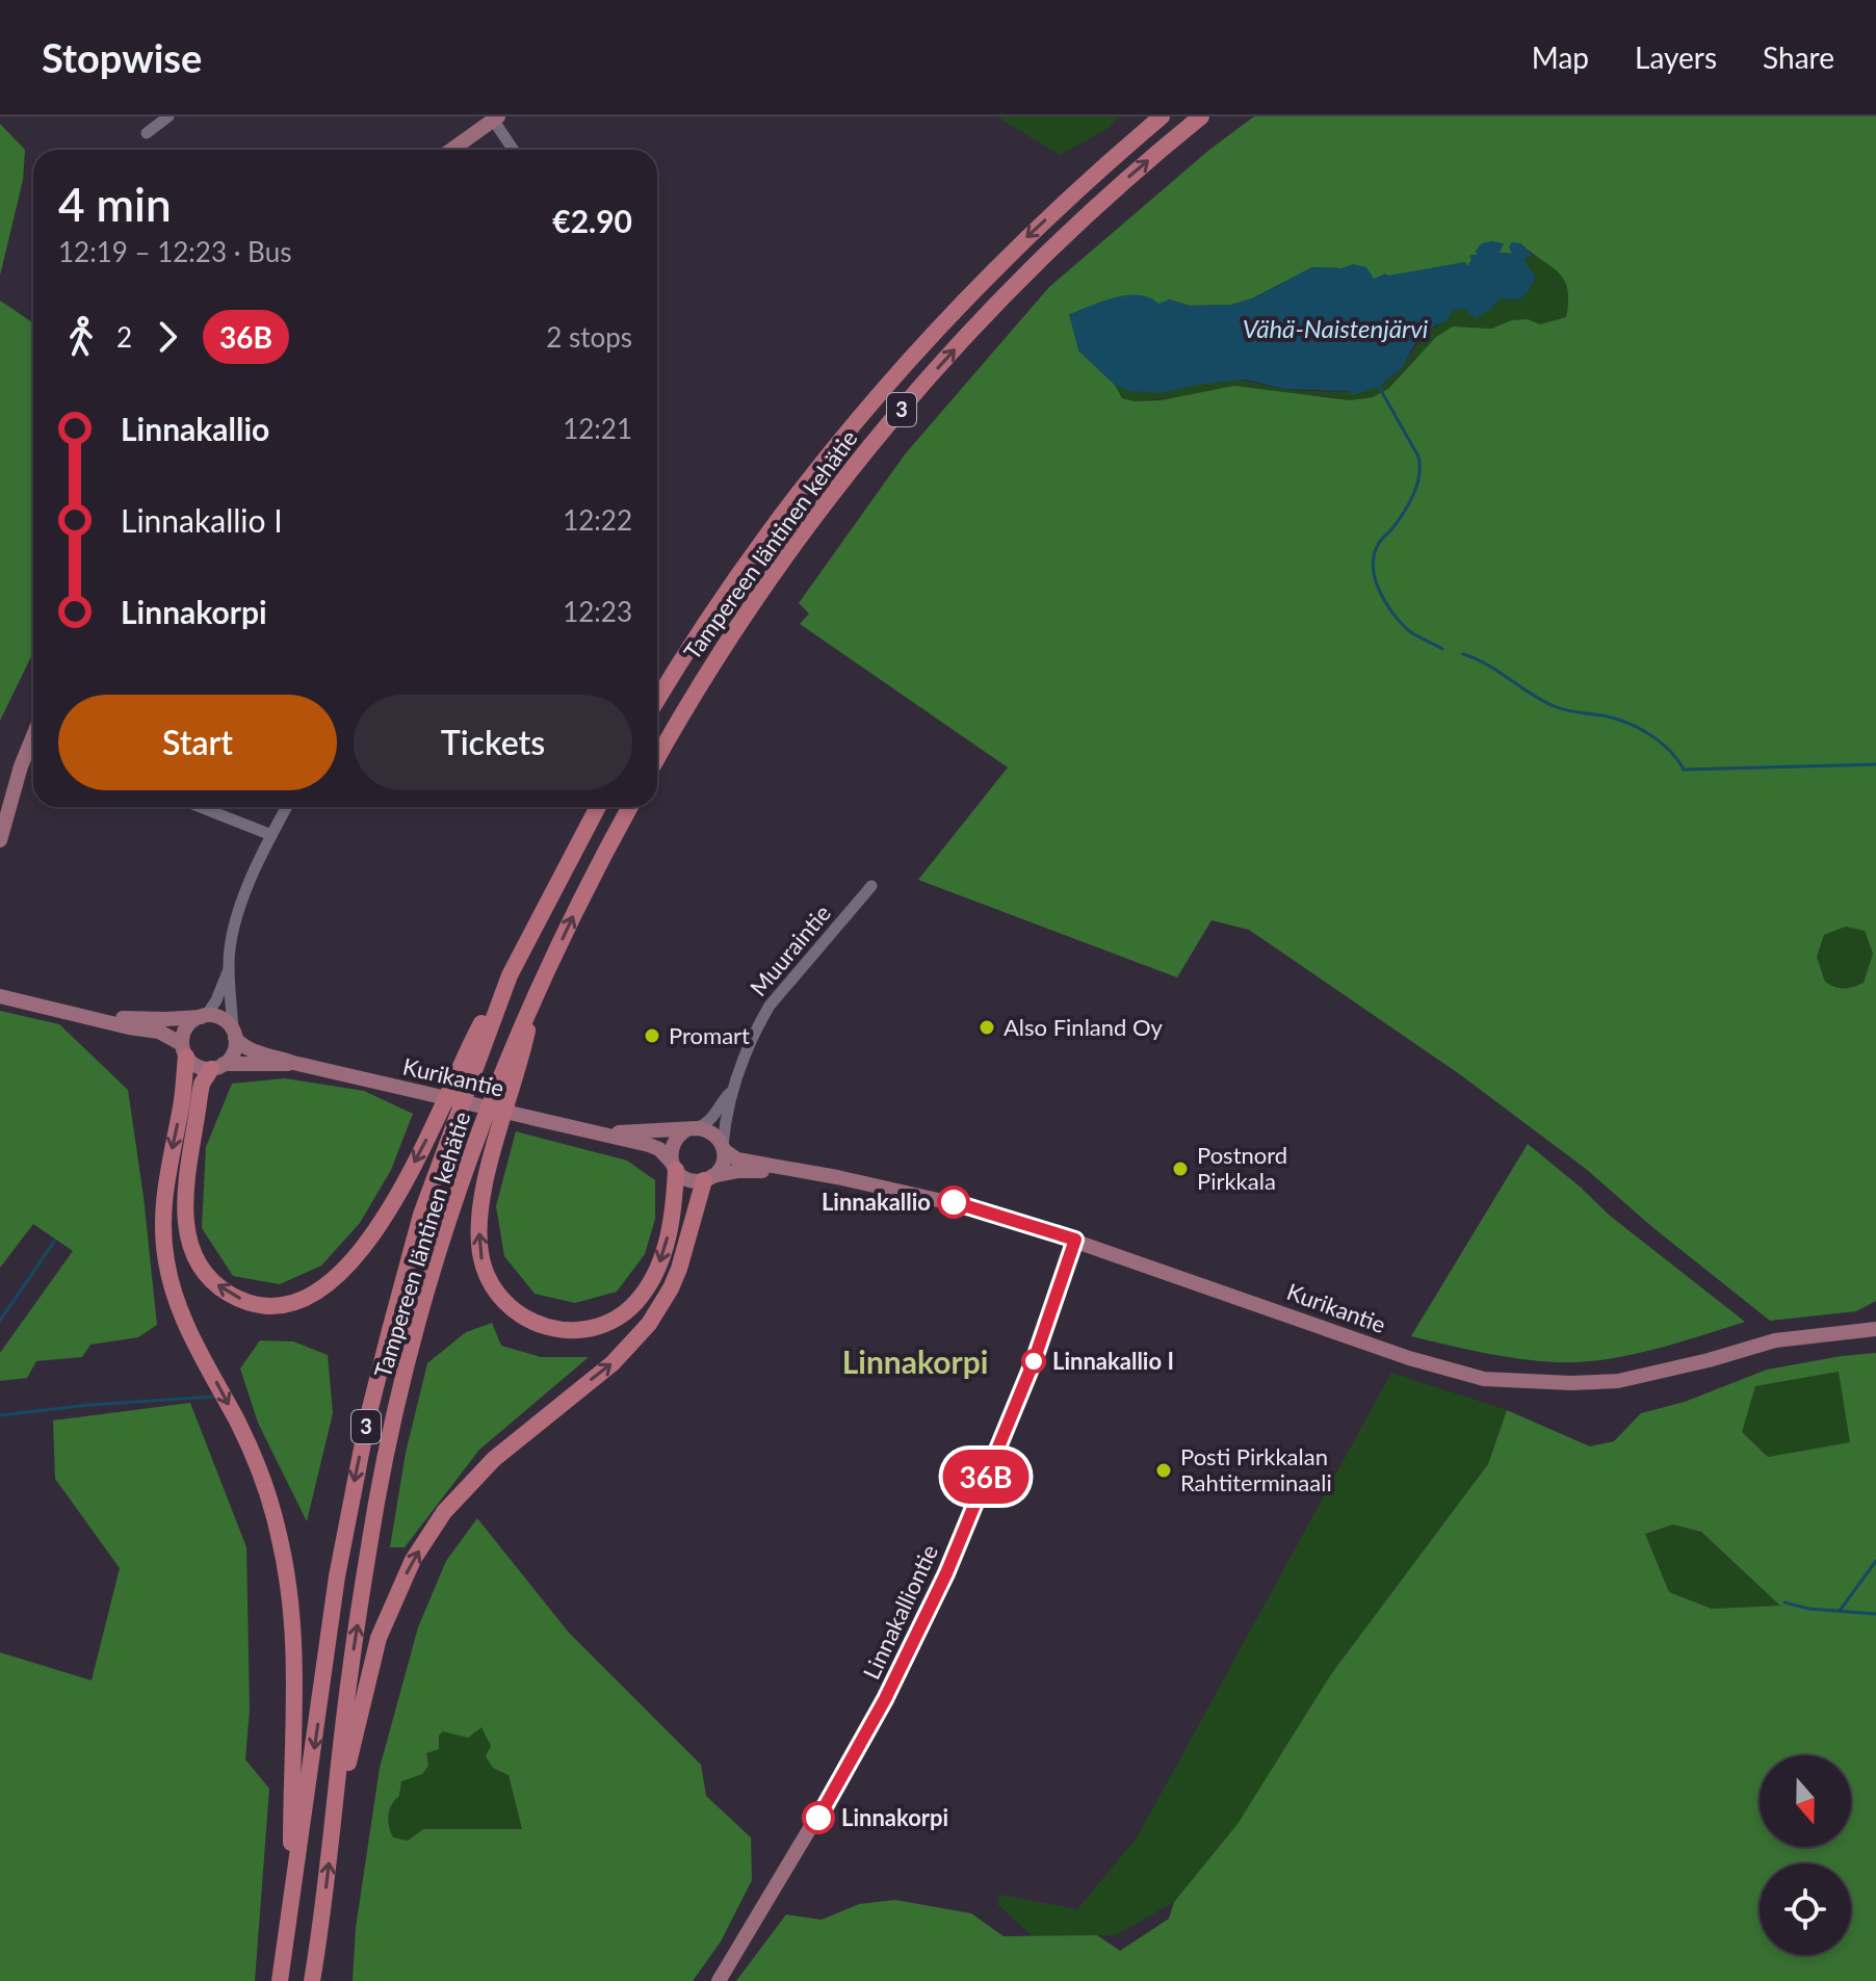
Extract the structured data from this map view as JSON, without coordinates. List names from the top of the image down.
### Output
{
  "streets": {
    "highway": ["3", "Tampereen läntinen kehätie"],
    "main road": ["Kurikantie", "Linnakalliontie"],
    "street": ["Muuraintie"]
  },
  "crossings": [
    ["Muuraintie", "Kurikantie"],
    ["Kurikantie", "Linnakalliontie"]
  ],
  "districts": ["Linnakorpi"],
  "water": ["Vähä-Naistenjärvi"],
  "places": [
    "Also Finland Oy",
    "Promart",
    "Postnord Pirkkala",
    "Linnakallio",
    "Linnakallio I",
    "Posti Pirkkalan Rahtiterminaali",
    "Linnakorpi"
  ],
  "lines": ["bus line 36B"],
  "north": "bottom",
  "page": {
    "header": "Stopwise",
    "nav": ["Map", "Layers", "Share"],
    "on_map": "36B",
    "heading": ["4 min", "12:19 – 12:23 · Bus", "€2.90"],
    "legs": ["2", "36B", "2 stops"],
    "list": [
      {
        "name": "Linnakallio",
        "value": "12:21"
      },
      {
        "name": "Linnakallio I",
        "value": "12:22"
      },
      {
        "name": "Linnakorpi",
        "value": "12:23"
      }
    ],
    "buttons": ["Start", "Tickets"]
  }
}
